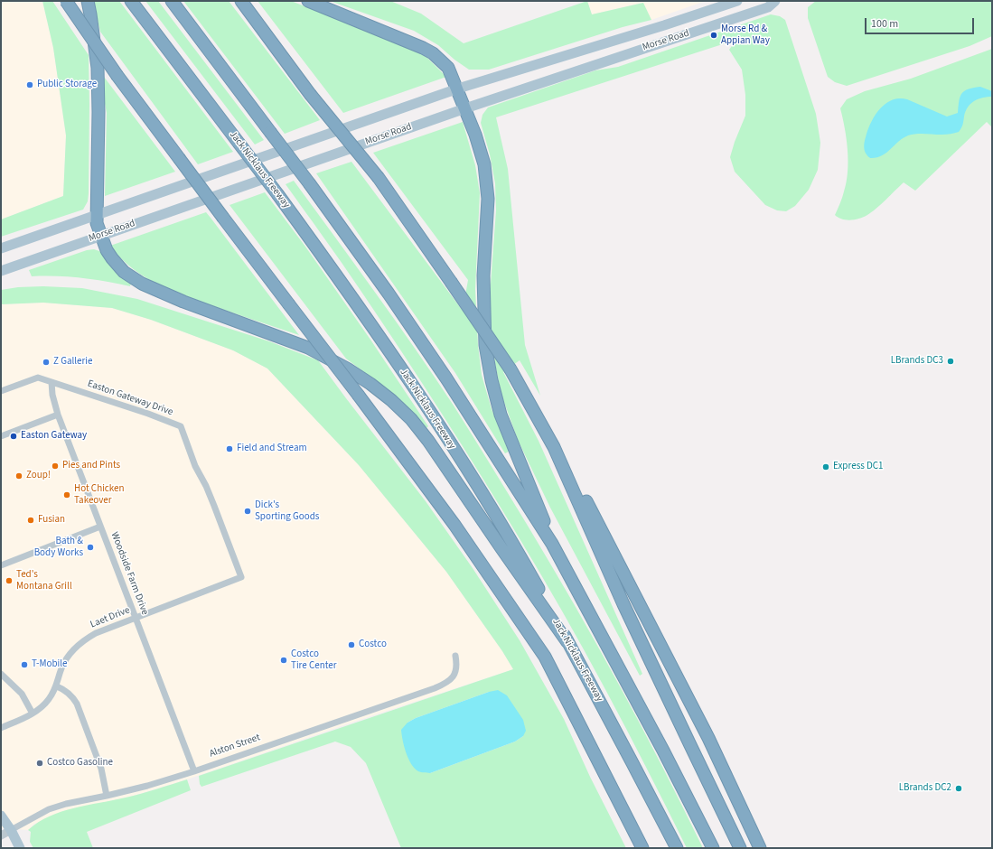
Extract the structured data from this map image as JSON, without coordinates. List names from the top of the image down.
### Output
{
  "streets": {
    "highway": ["Jack Nicklaus Freeway"],
    "main road": ["Morse Road"],
    "street": [
      "Easton Gateway Drive",
      "Woodside Farm Drive",
      "Laet Drive",
      "Alston Street"
    ]
  },
  "crossings": [
    ["Easton Gateway Drive", "Woodside Farm Drive"],
    ["Easton Gateway Drive", "Laet Drive"],
    ["Woodside Farm Drive", "Laet Drive"],
    ["Woodside Farm Drive", "Alston Street"]
  ],
  "places": [
    "Morse Rd & Appian Way",
    "Public Storage",
    "LBrands DC3",
    "Z Gallerie",
    "Easton Gateway",
    "Field and Stream",
    "Pies and Pints",
    "Express DC1",
    "Zoup!",
    "Hot Chicken Takeover",
    "Dick's Sporting Goods",
    "Fusian",
    "Bath & Body Works",
    "Ted's Montana Grill",
    "Costco",
    "Costco Tire Center",
    "T-Mobile",
    "Costco Gasoline",
    "LBrands DC2"
  ],
  "scale_bar": "100 m"
}
